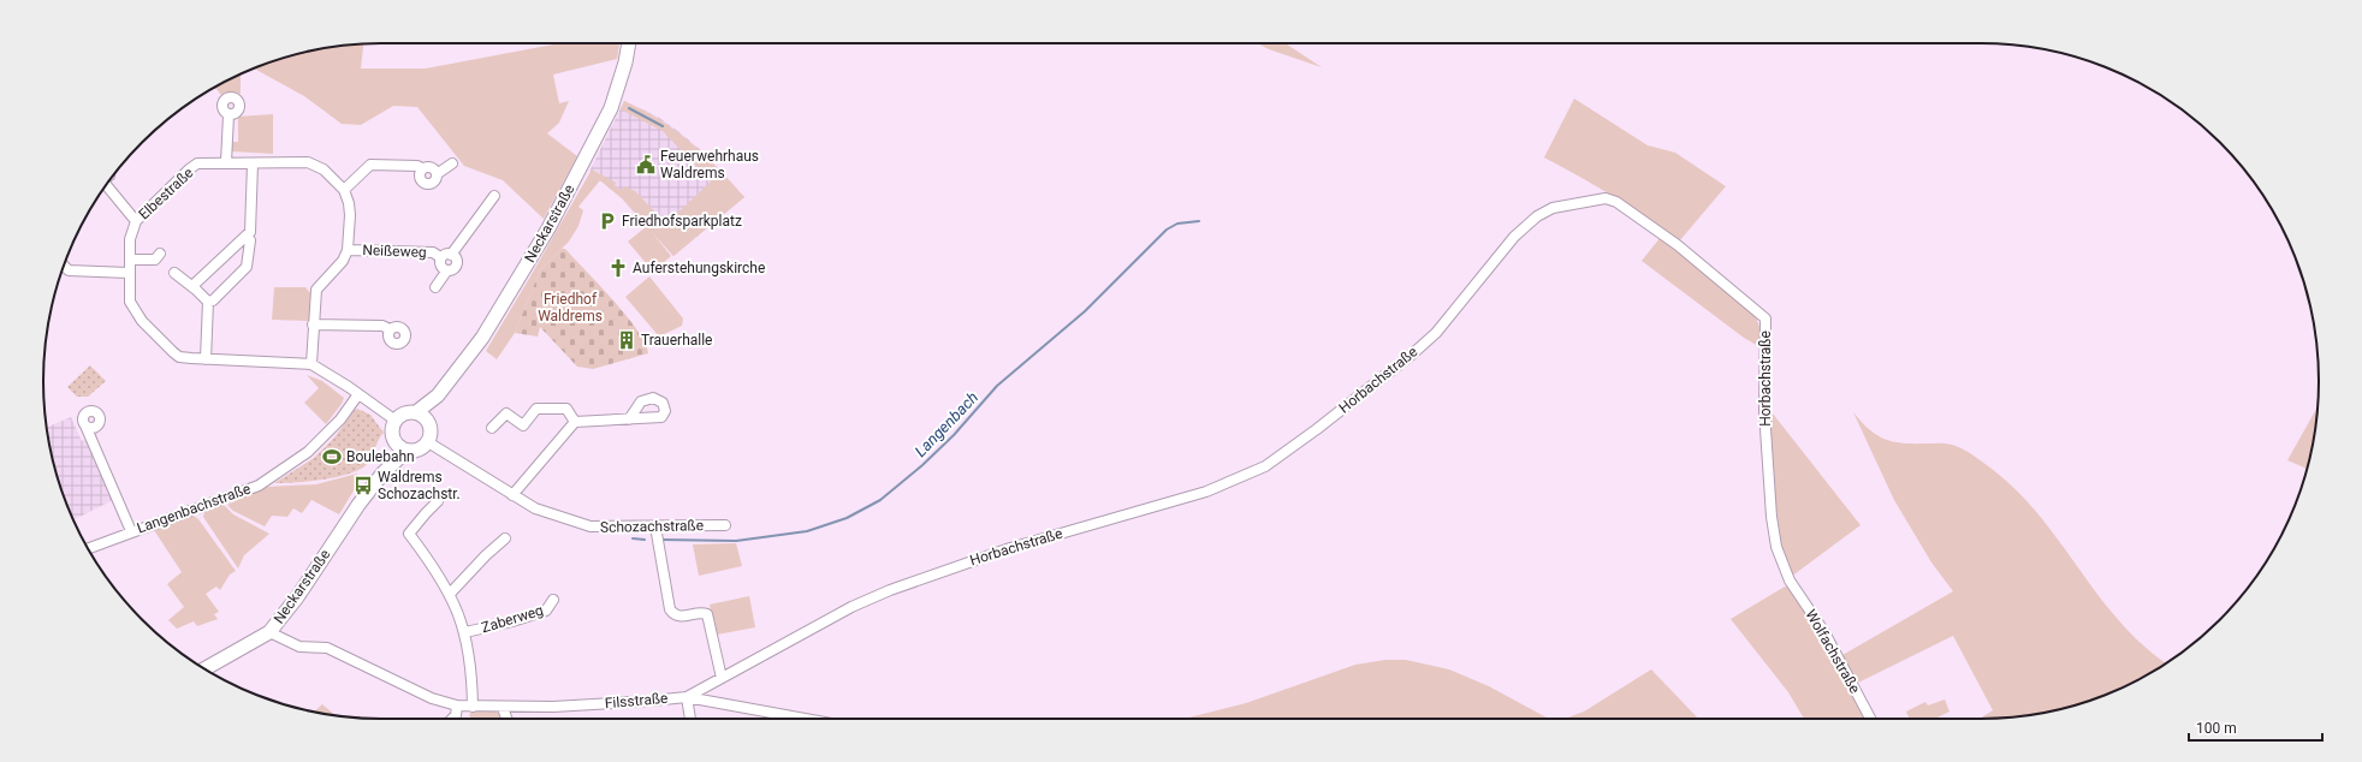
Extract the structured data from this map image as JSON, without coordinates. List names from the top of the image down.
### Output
{
  "streets": {
    "street": [
      "Elbestraße",
      "Neckarstraße",
      "Neißeweg",
      "Horbachstraße",
      "Langenbachstraße",
      "Schozachstraße",
      "Zaberweg",
      "Wolfachstraße",
      "Filsstraße"
    ]
  },
  "crossings": [
    ["Elbestraße", "Neißeweg"],
    ["Neckarstraße", "Schozachstraße"],
    ["Neckarstraße", "Filsstraße"],
    ["Horbachstraße", "Wolfachstraße"],
    ["Horbachstraße", "Filsstraße"]
  ],
  "water": ["Langenbach"],
  "parks": ["Friedhof Waldrems"],
  "places": {
    "public building": ["Feuerwehrhaus Waldrems"],
    "parking": ["Friedhofsparkplatz"],
    "church": ["Auferstehungskirche"],
    "building": ["Trauerhalle"],
    "sports": ["Boulebahn"],
    "bus stop": ["Waldrems Schozachstr."]
  },
  "scale_bar": "100 m"
}
